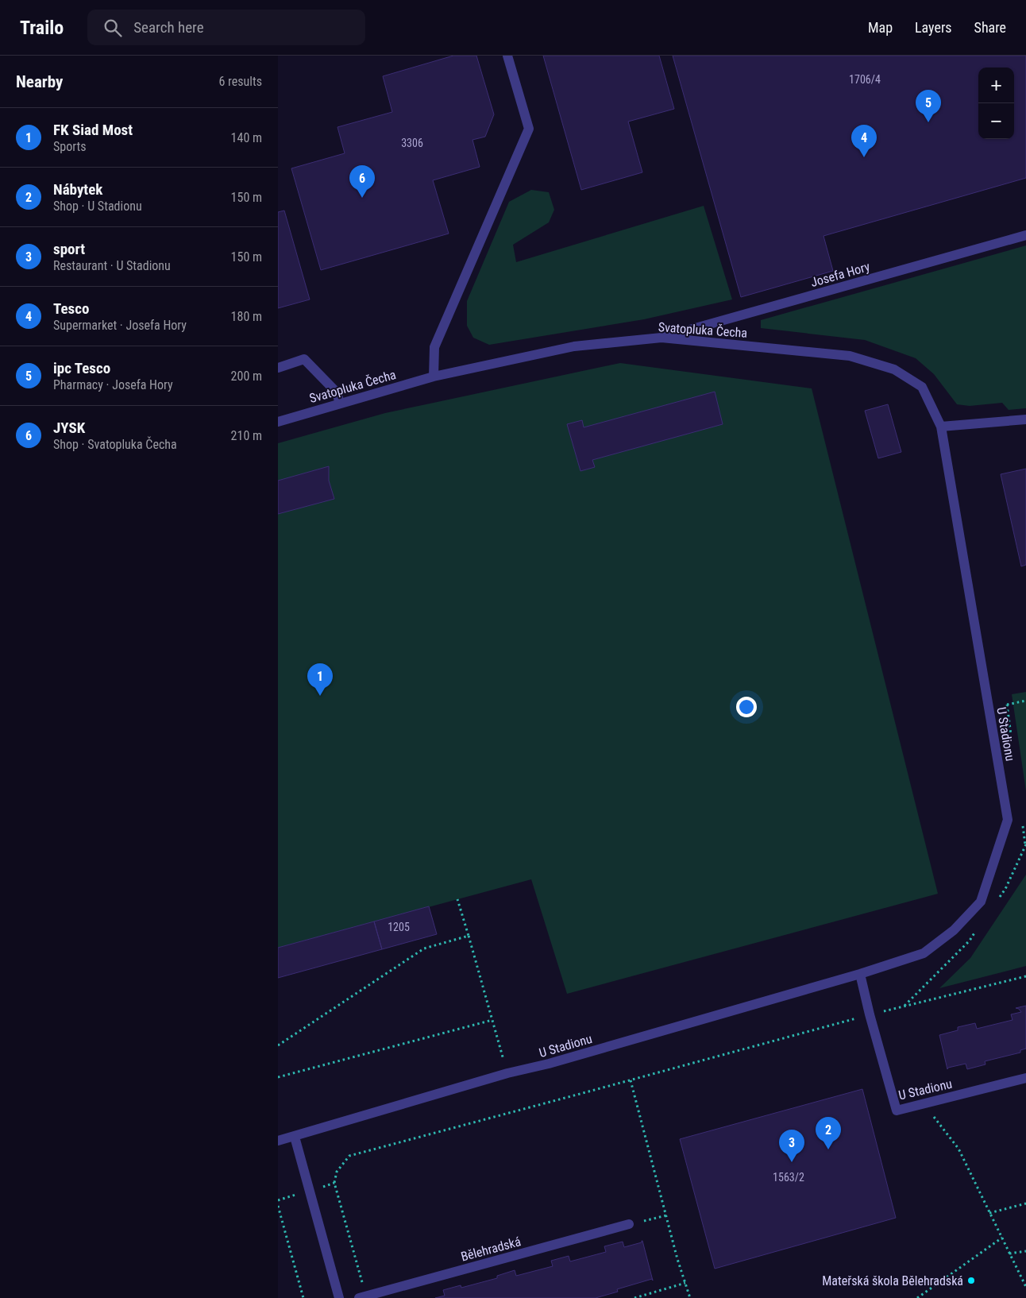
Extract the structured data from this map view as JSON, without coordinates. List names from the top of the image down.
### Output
{
  "streets": {
    "street": [
      "Josefa Hory",
      "Svatopluka Čecha",
      "U Stadionu",
      "Bělehradská"
    ]
  },
  "crossings": [
    ["Josefa Hory", "Svatopluka Čecha"],
    ["Svatopluka Čecha", "U Stadionu"]
  ],
  "places": ["Mateřská škola Bělehradská"],
  "house_numbers": [
    "1706/4",
    "3306",
    "1205",
    "1563/2"
  ],
  "page": {
    "header": "Trailo",
    "search": "Search here",
    "nav": ["Map", "Layers", "Share"],
    "heading": ["Nearby", "6 results"],
    "map_buttons": ["+", "−"],
    "pins": [
      "5",
      "4",
      "6",
      "1",
      "2",
      "3"
    ],
    "list": [
      {
        "mark": "1",
        "name": "FK Siad Most",
        "note": "Sports",
        "value": "140 m"
      },
      {
        "mark": "2",
        "name": "Nábytek",
        "note": "Shop · U Stadionu",
        "value": "150 m"
      },
      {
        "mark": "3",
        "name": "sport",
        "note": "Restaurant · U Stadionu",
        "value": "150 m"
      },
      {
        "mark": "4",
        "name": "Tesco",
        "note": "Supermarket · Josefa Hory",
        "value": "180 m"
      },
      {
        "mark": "5",
        "name": "ipc Tesco",
        "note": "Pharmacy · Josefa Hory",
        "value": "200 m"
      },
      {
        "mark": "6",
        "name": "JYSK",
        "note": "Shop · Svatopluka Čecha",
        "value": "210 m"
      }
    ]
  }
}
